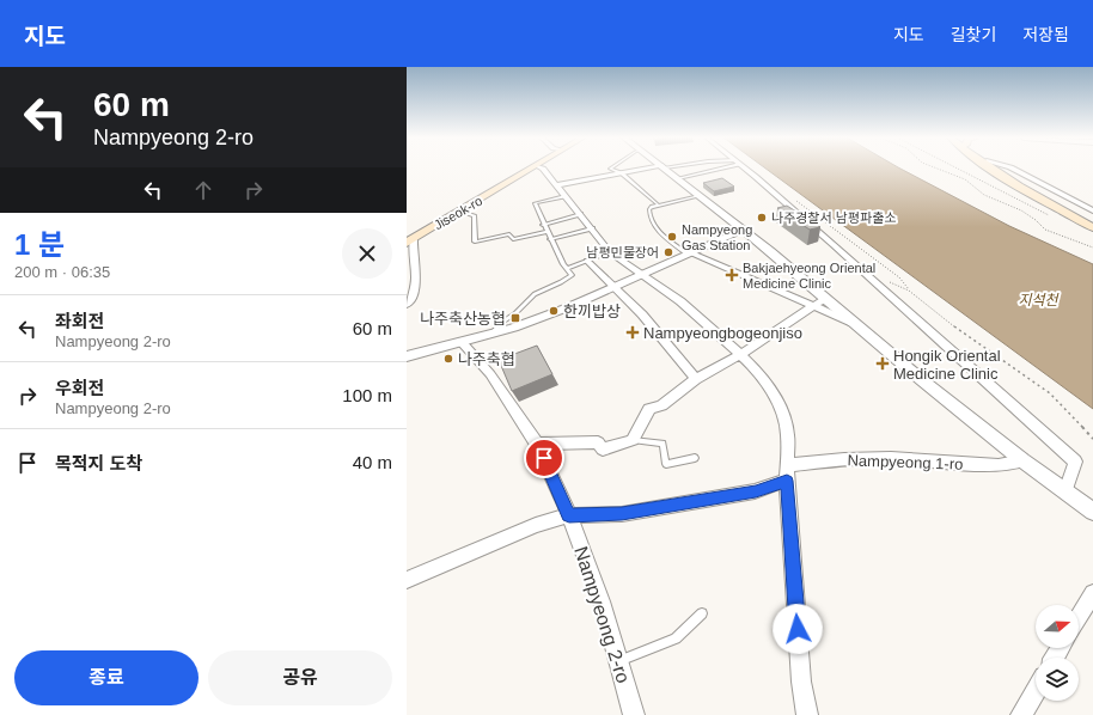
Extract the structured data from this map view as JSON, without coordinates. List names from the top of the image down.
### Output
{
  "streets": {
    "main road": ["Jiseok-ro"],
    "street": ["Nampyeong 1-ro", "Nampyeong 2-ro"]
  },
  "water": ["지석천"],
  "places": {
    "other": [
      "나주경찰서 남평파출소",
      "Nampyeong Gas Station",
      "남평민물장어",
      "한끼밥상",
      "나주축협"
    ],
    "health": ["Bakjaehyeong Oriental Medicine Clinic", "Nampyeongbogeonjiso", "Hongik Oriental Medicine Clinic"],
    "transit": ["나주축산농협"]
  },
  "north": "right",
  "page": {
    "header": "지도",
    "nav": ["지도", "길찾기", "저장됨"],
    "turn": ["60 m", "Nampyeong 2-ro"],
    "heading": ["1 분", "200 m · 06:35"],
    "list": [
      {
        "name": "좌회전",
        "note": "Nampyeong 2-ro",
        "value": "60 m"
      },
      {
        "name": "우회전",
        "note": "Nampyeong 2-ro",
        "value": "100 m"
      },
      {
        "name": "목적지 도착",
        "value": "40 m"
      }
    ],
    "buttons": ["종료", "공유"]
  }
}
